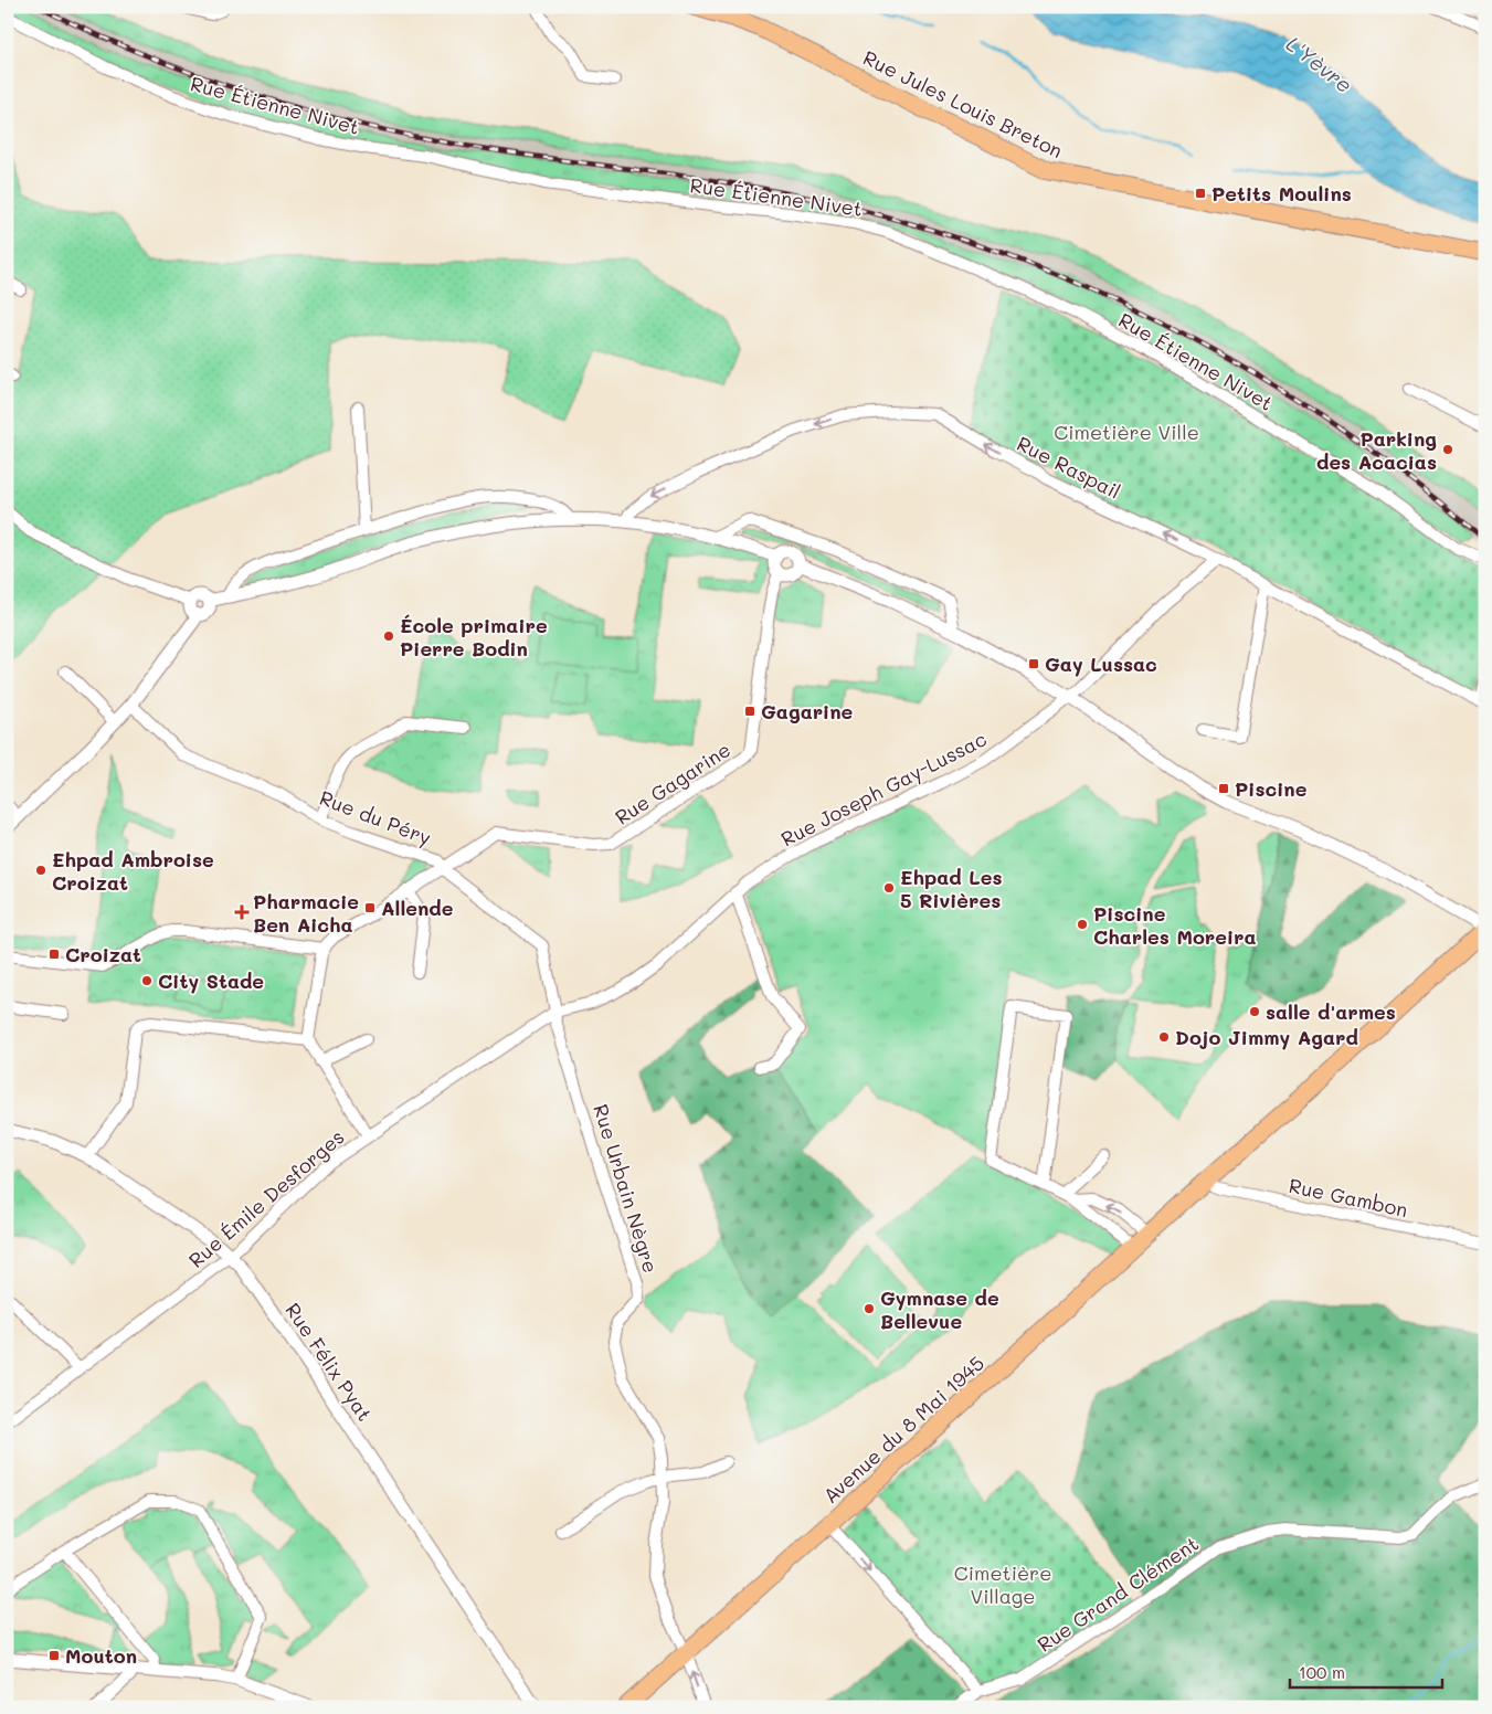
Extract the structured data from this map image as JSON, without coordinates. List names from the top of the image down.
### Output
{
  "streets": {
    "main road": ["Rue Jules Louis Breton", "Avenue du 8 Mai 1945"],
    "street": [
      "Rue Étienne Nivet",
      "Rue Raspail",
      "Rue Gagarine",
      "Rue Joseph Gay-Lussac",
      "Rue du Péry",
      "Rue Urbain Nègre",
      "Rue Gambon",
      "Rue Émile Desforges",
      "Rue Félix Pyat",
      "Rue Grand Clément"
    ]
  },
  "crossings": [
    ["Rue Raspail", "Rue Joseph Gay-Lussac"],
    ["Rue Gagarine", "Rue du Péry"],
    ["Rue Joseph Gay-Lussac", "Rue du Péry"],
    ["Rue Joseph Gay-Lussac", "Rue Urbain Nègre"],
    ["Rue Joseph Gay-Lussac", "Rue Émile Desforges"],
    ["Rue du Péry", "Rue Urbain Nègre"],
    ["Rue du Péry", "Rue Émile Desforges"],
    ["Rue Urbain Nègre", "Rue Émile Desforges"],
    ["Rue Urbain Nègre", "Avenue du 8 Mai 1945"],
    ["Rue Gambon", "Avenue du 8 Mai 1945"],
    ["Rue Émile Desforges", "Rue Félix Pyat"]
  ],
  "one_way": ["Rue Raspail"],
  "water": ["L'Yèvre"],
  "parks": ["Cimetière Ville", "Cimetière Village"],
  "places": {
    "transit": [
      "Petits Moulins",
      "Gay Lussac",
      "Gagarine",
      "Piscine",
      "Allende",
      "Croizat",
      "Mouton"
    ],
    "other": [
      "Parking des Acacias",
      "École primaire Pierre Bodin",
      "Ehpad Ambroise Croizat",
      "Ehpad Les 5 Rivières",
      "Piscine Charles Moreira",
      "City Stade",
      "salle d'armes",
      "Dojo Jimmy Agard",
      "Gymnase de Bellevue"
    ],
    "health": ["Pharmacie Ben Aicha"]
  },
  "scale_bar": "100 m"
}
